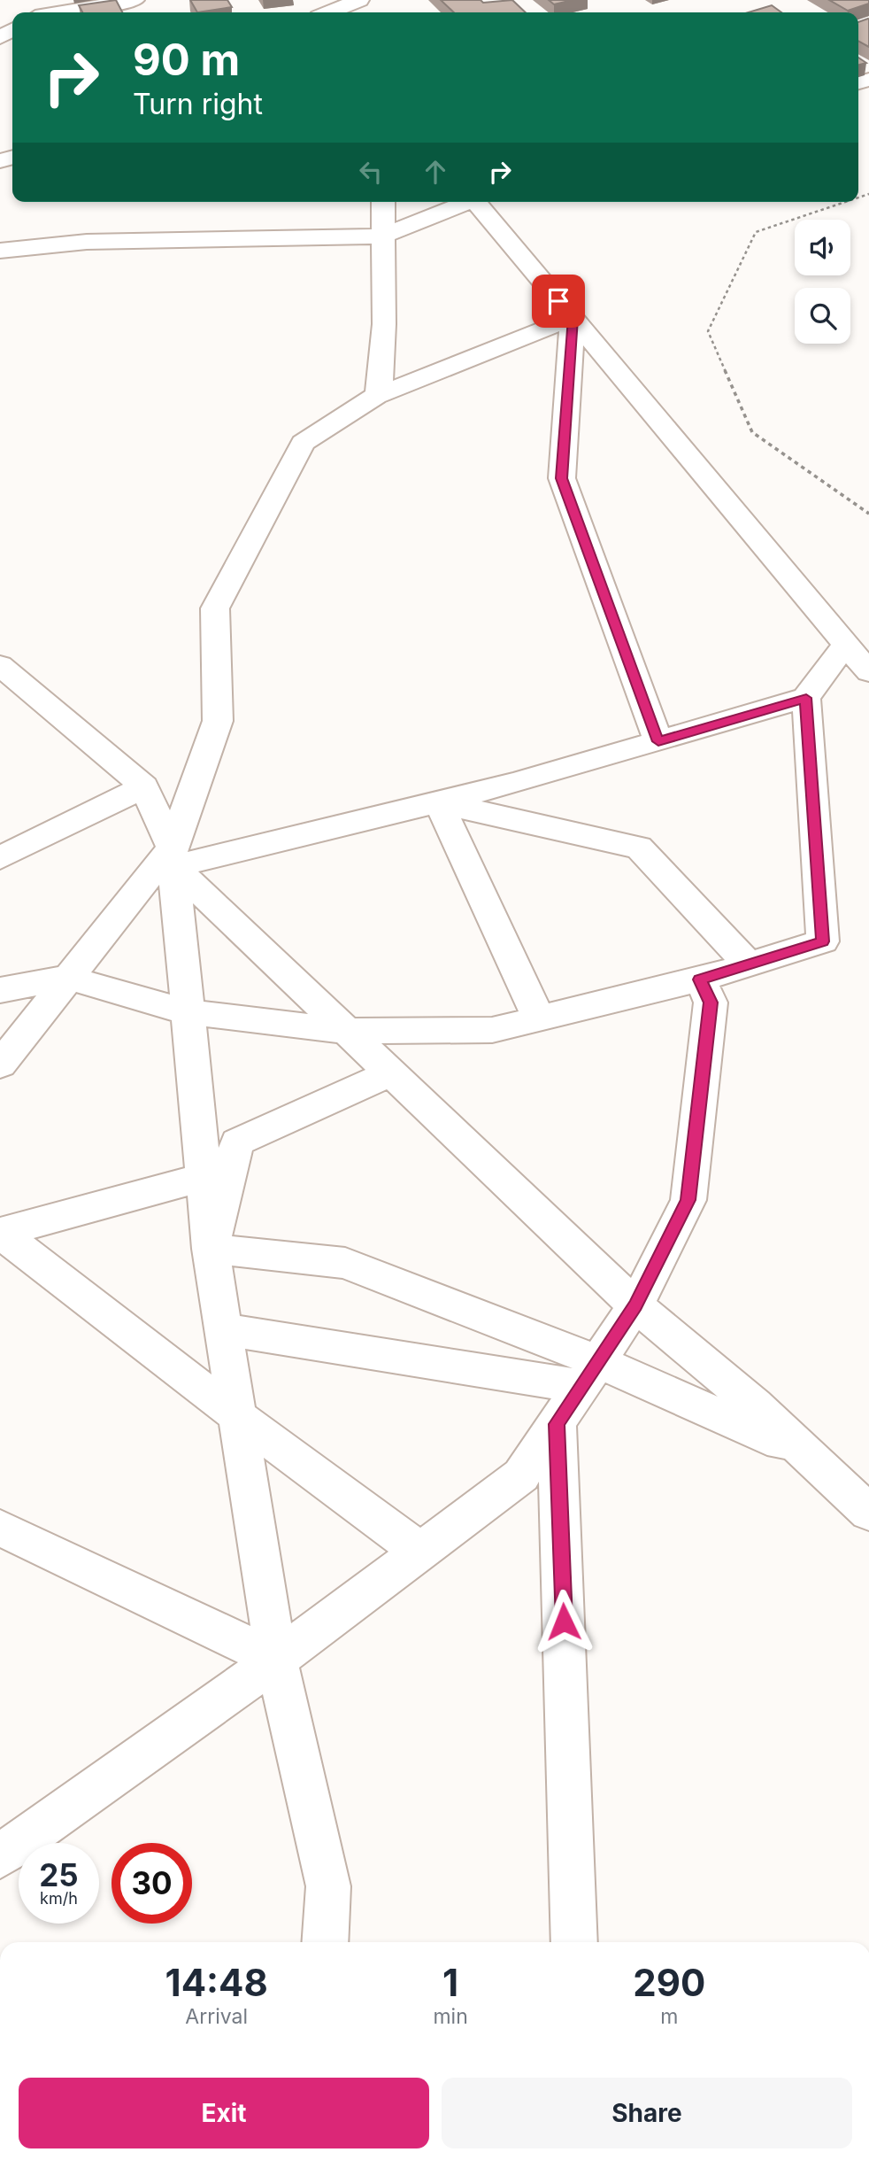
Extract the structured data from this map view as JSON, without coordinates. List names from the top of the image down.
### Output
{
  "page": {
    "turn": ["90 m", "Turn right"],
    "speed": "25 km/h",
    "limit": "30",
    "eta": [
      "14:48",
      "Arrival",
      "1",
      "min",
      "290",
      "m"
    ],
    "buttons": ["Exit", "Share"]
  }
}
